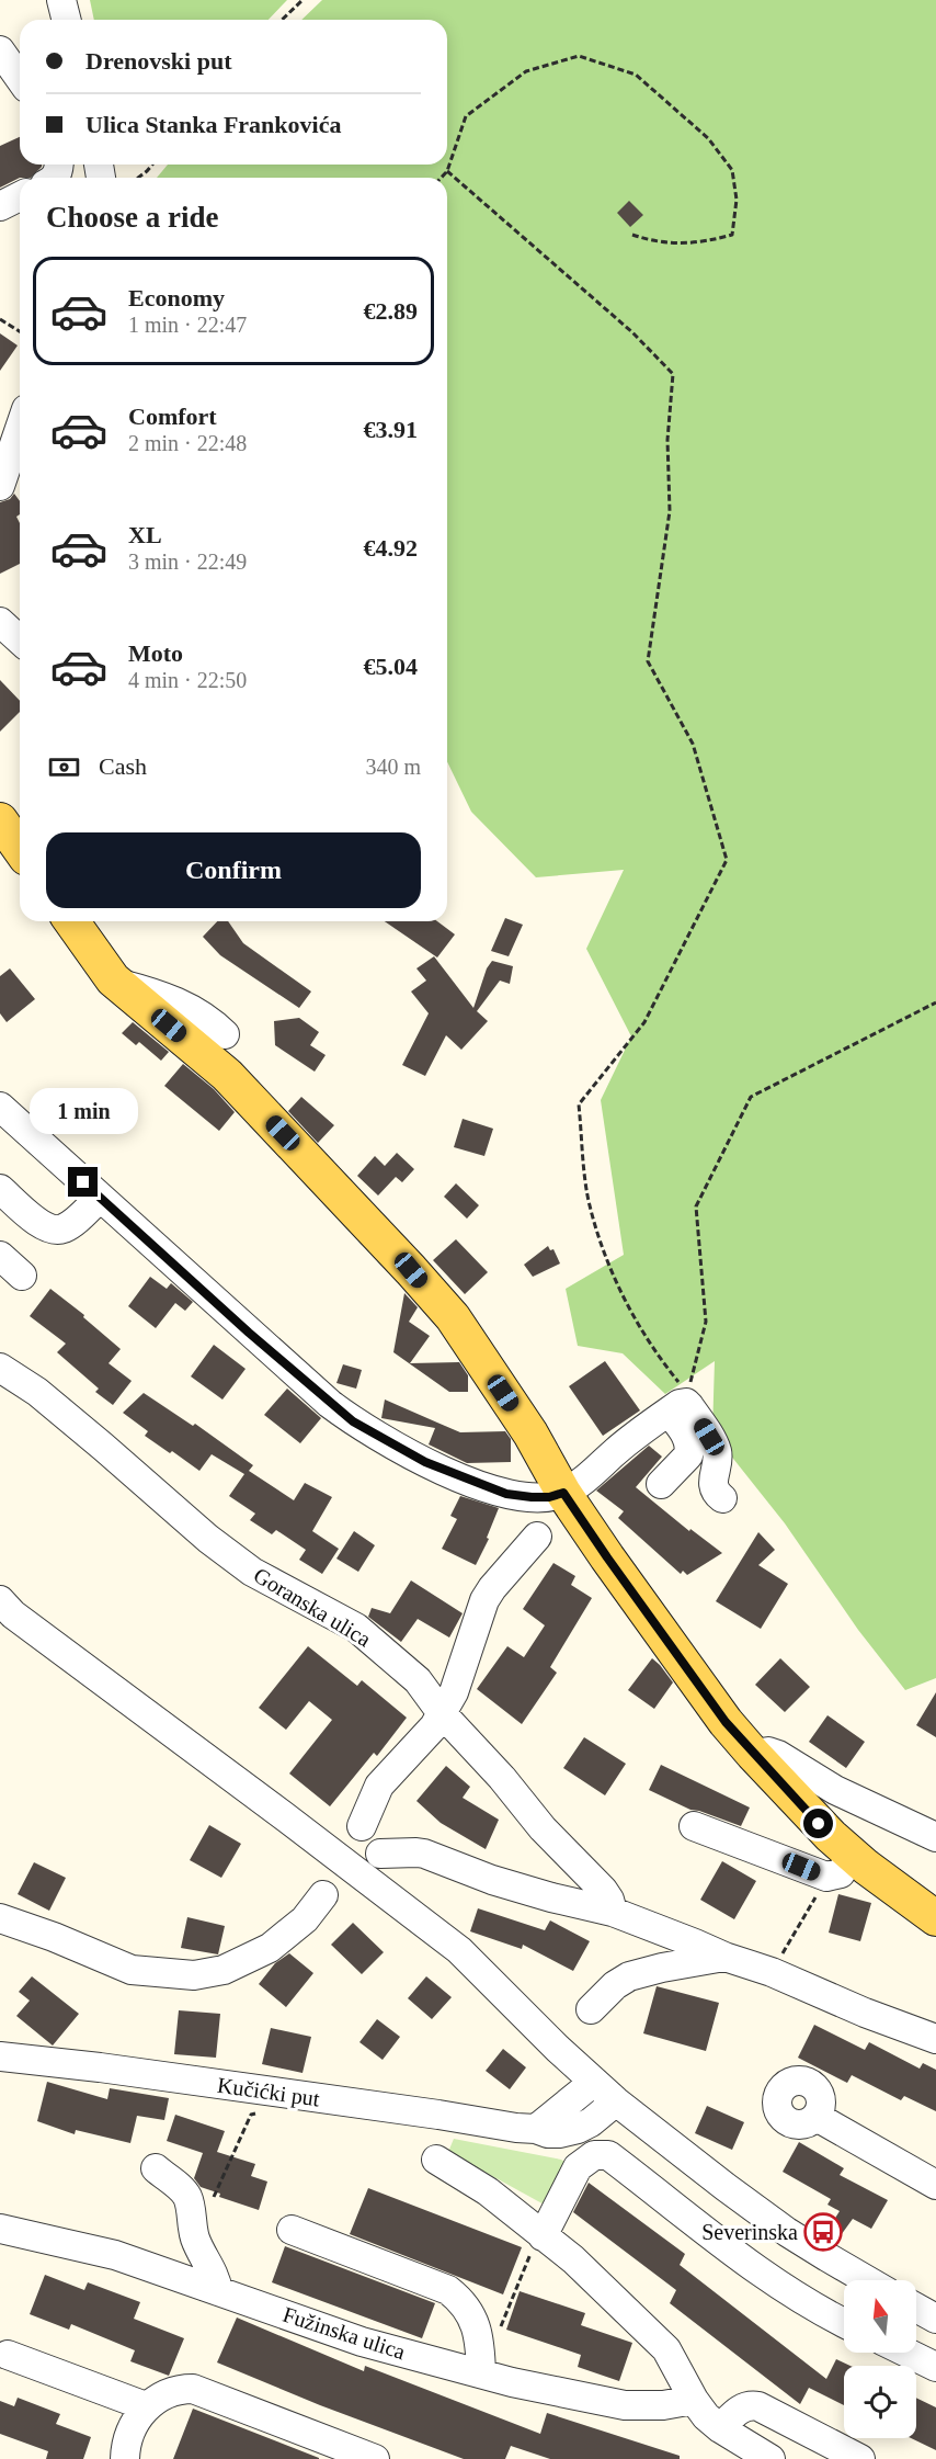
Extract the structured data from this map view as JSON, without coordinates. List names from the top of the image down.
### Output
{
  "streets": {
    "street": ["Goranska ulica", "Kučićki put", "Fužinska ulica"]
  },
  "places": {
    "bus stop": ["Severinska"]
  },
  "north": "top",
  "page": {
    "banner": ["Drenovski put", "Ulica Stanka Frankovića"],
    "heading": "Choose a ride",
    "list": [
      {
        "name": "Economy",
        "note": "1 min · 22:47",
        "value": "€2.89"
      },
      {
        "name": "Comfort",
        "note": "2 min · 22:48",
        "value": "€3.91"
      },
      {
        "name": "XL",
        "note": "3 min · 22:49",
        "value": "€4.92"
      },
      {
        "name": "Moto",
        "note": "4 min · 22:50",
        "value": "€5.04"
      }
    ],
    "pay": ["Cash", "340 m"],
    "buttons": "Confirm",
    "bubble": "1 min"
  }
}
